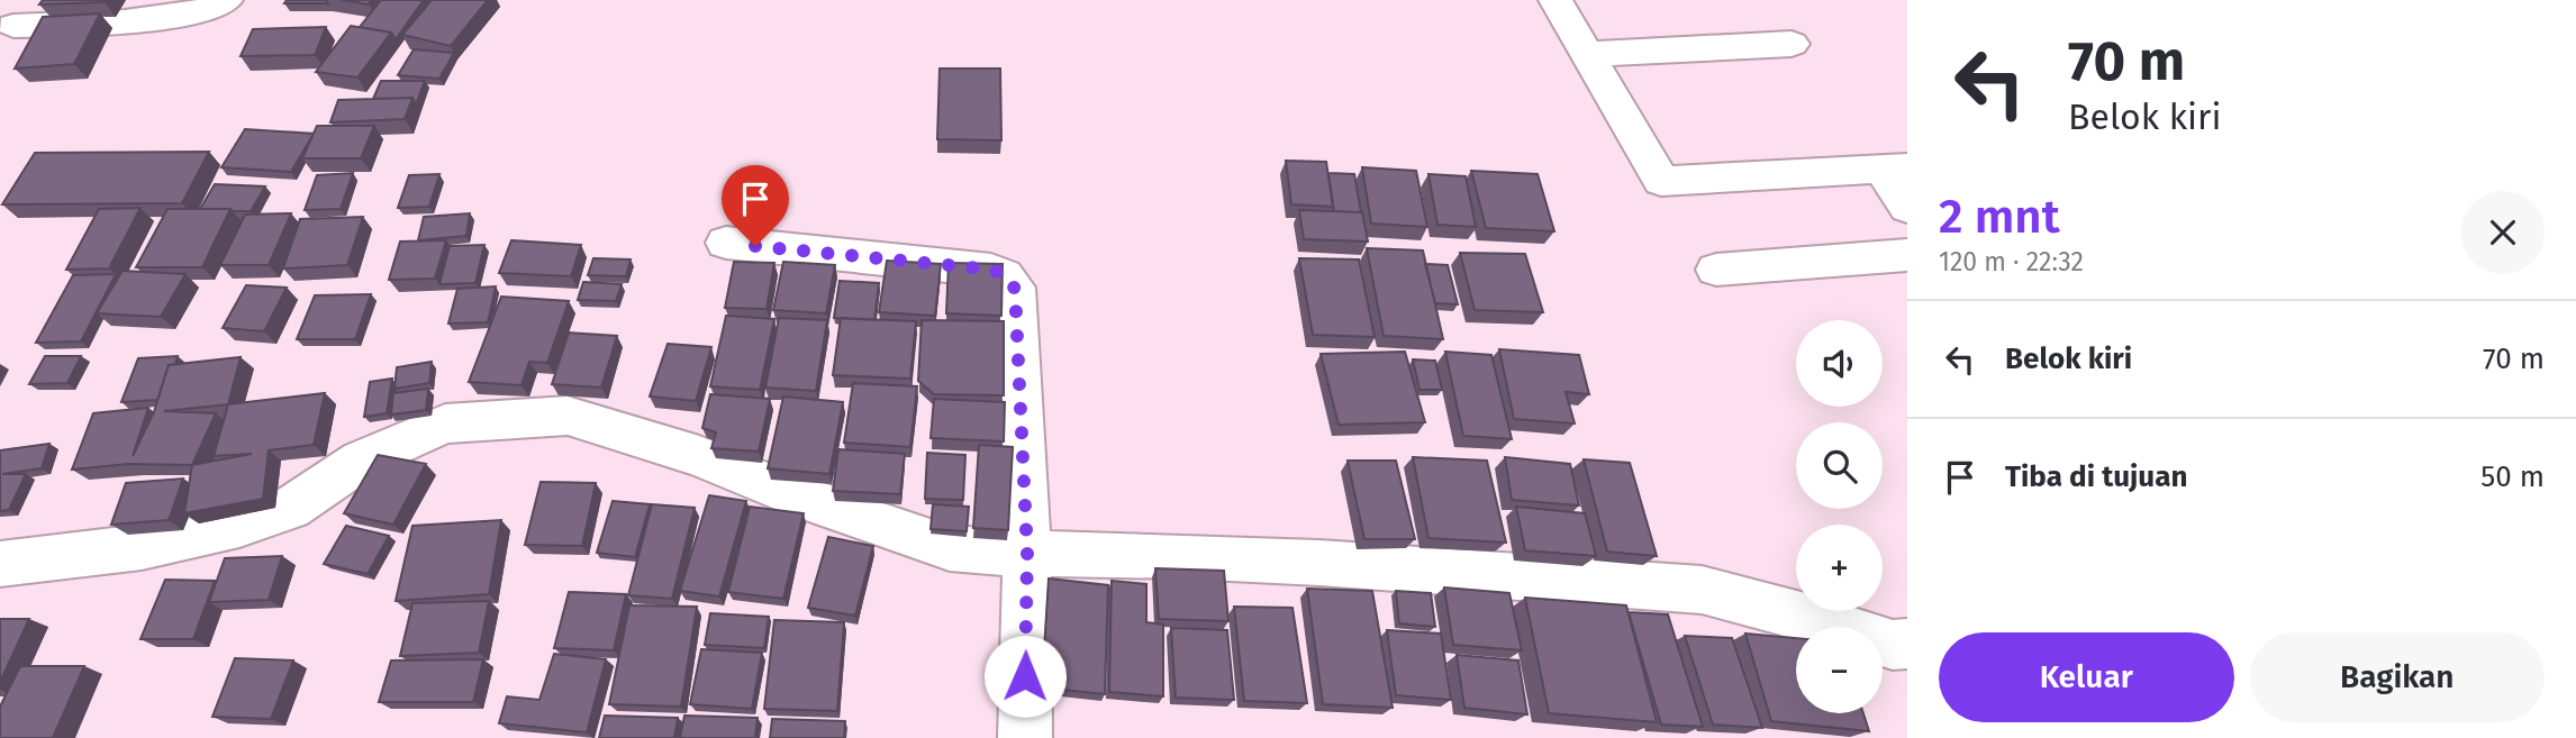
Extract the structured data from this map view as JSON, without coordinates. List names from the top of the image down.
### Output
{
  "page": {
    "turn": ["70 m", "Belok kiri"],
    "heading": ["2 mnt", "120 m · 22:32"],
    "list": [
      {
        "name": "Belok kiri",
        "value": "70 m"
      },
      {
        "name": "Tiba di tujuan",
        "value": "50 m"
      }
    ],
    "map_buttons": ["+", "−"],
    "buttons": ["Keluar", "Bagikan"]
  }
}
